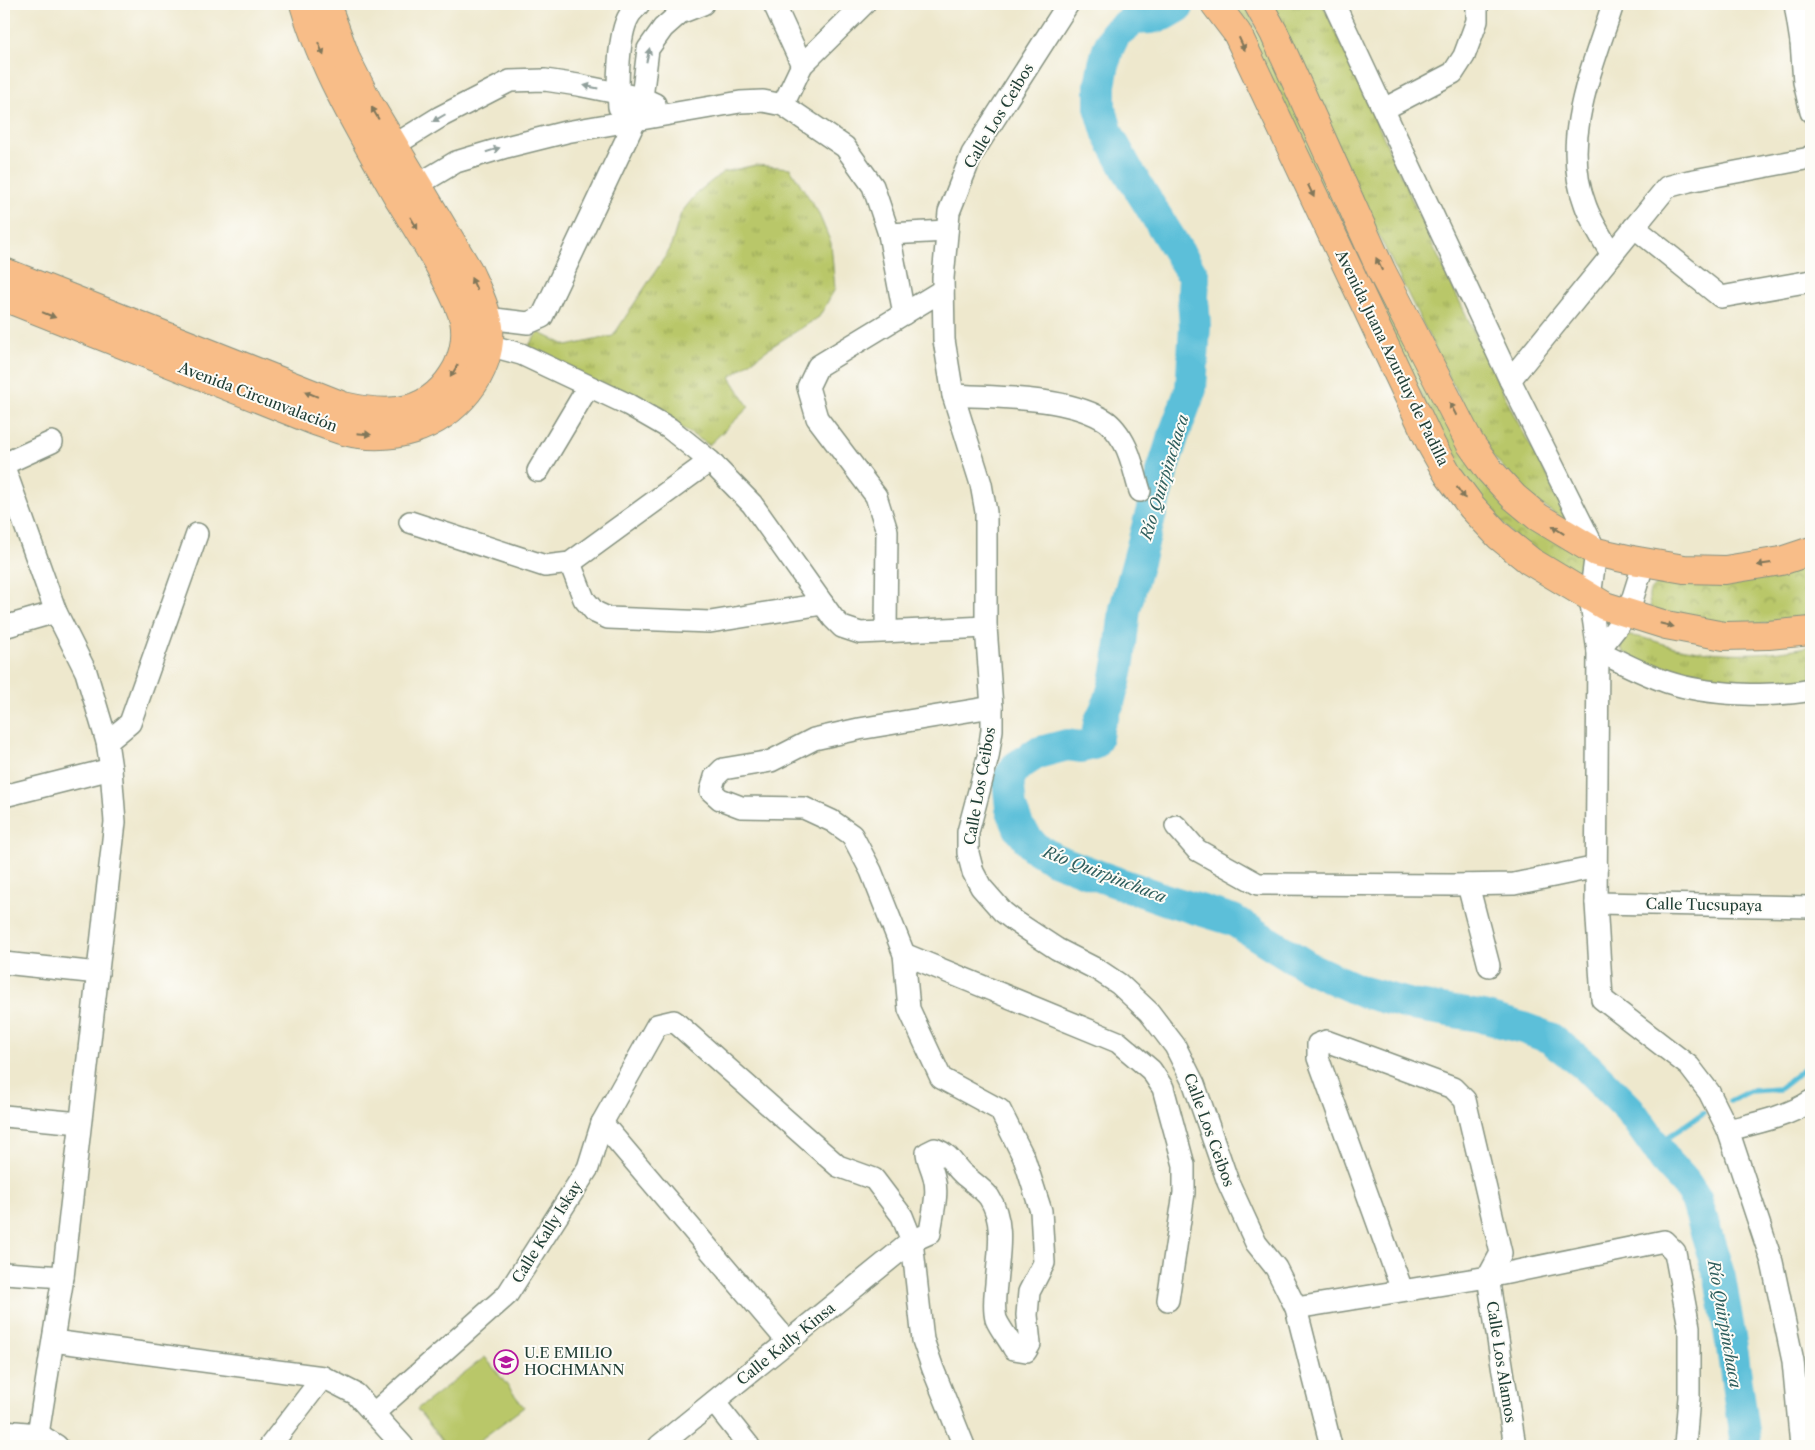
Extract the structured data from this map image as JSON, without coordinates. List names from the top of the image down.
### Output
{
  "streets": {
    "highway": ["Avenida Juana Azurduy de Padilla", "Avenida Circunvalación"],
    "street": [
      "Calle Los Ceibos",
      "Calle Tucsupaya",
      "Calle Kally Iskay",
      "Calle Kally Kinsa",
      "Calle Los Alamos"
    ]
  },
  "crossings": [
    ["Calle Kally Iskay", "Calle Kally Kinsa"]
  ],
  "water": ["Río Quirpinchaca"],
  "places": {
    "school or university": ["U.E EMILIO HOCHMANN"]
  }
}
